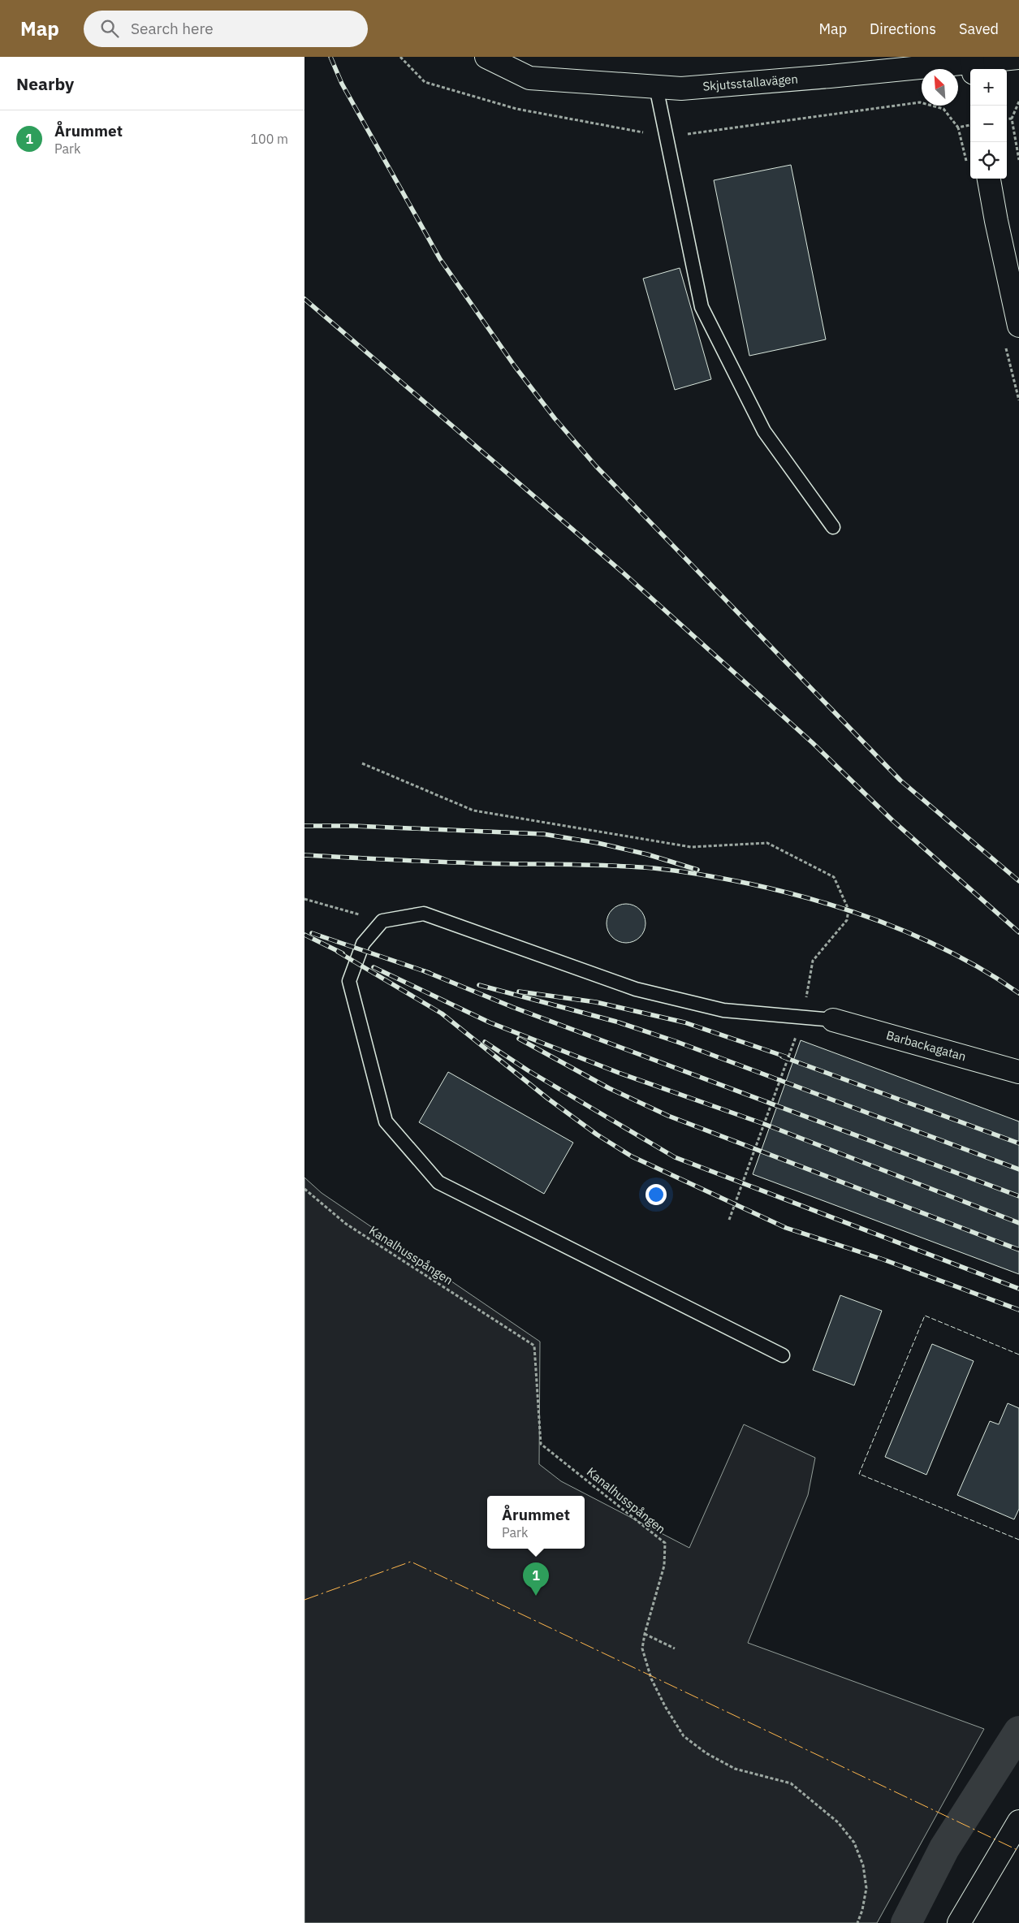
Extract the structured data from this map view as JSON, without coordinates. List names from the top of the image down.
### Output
{
  "streets": {
    "street": ["Skjutsstallavägen", "Barbackagatan"],
    "path": ["Kanalhusspången"]
  },
  "north": "top left",
  "page": {
    "header": "Map",
    "search": "Search here",
    "nav": ["Map", "Directions", "Saved"],
    "heading": "Nearby",
    "map_buttons": ["+", "−"],
    "list": [
      {
        "mark": "1",
        "name": "Årummet",
        "note": "Park",
        "value": "100 m"
      }
    ],
    "popup": ["Årummet", "Park"],
    "pins": "1"
  }
}
